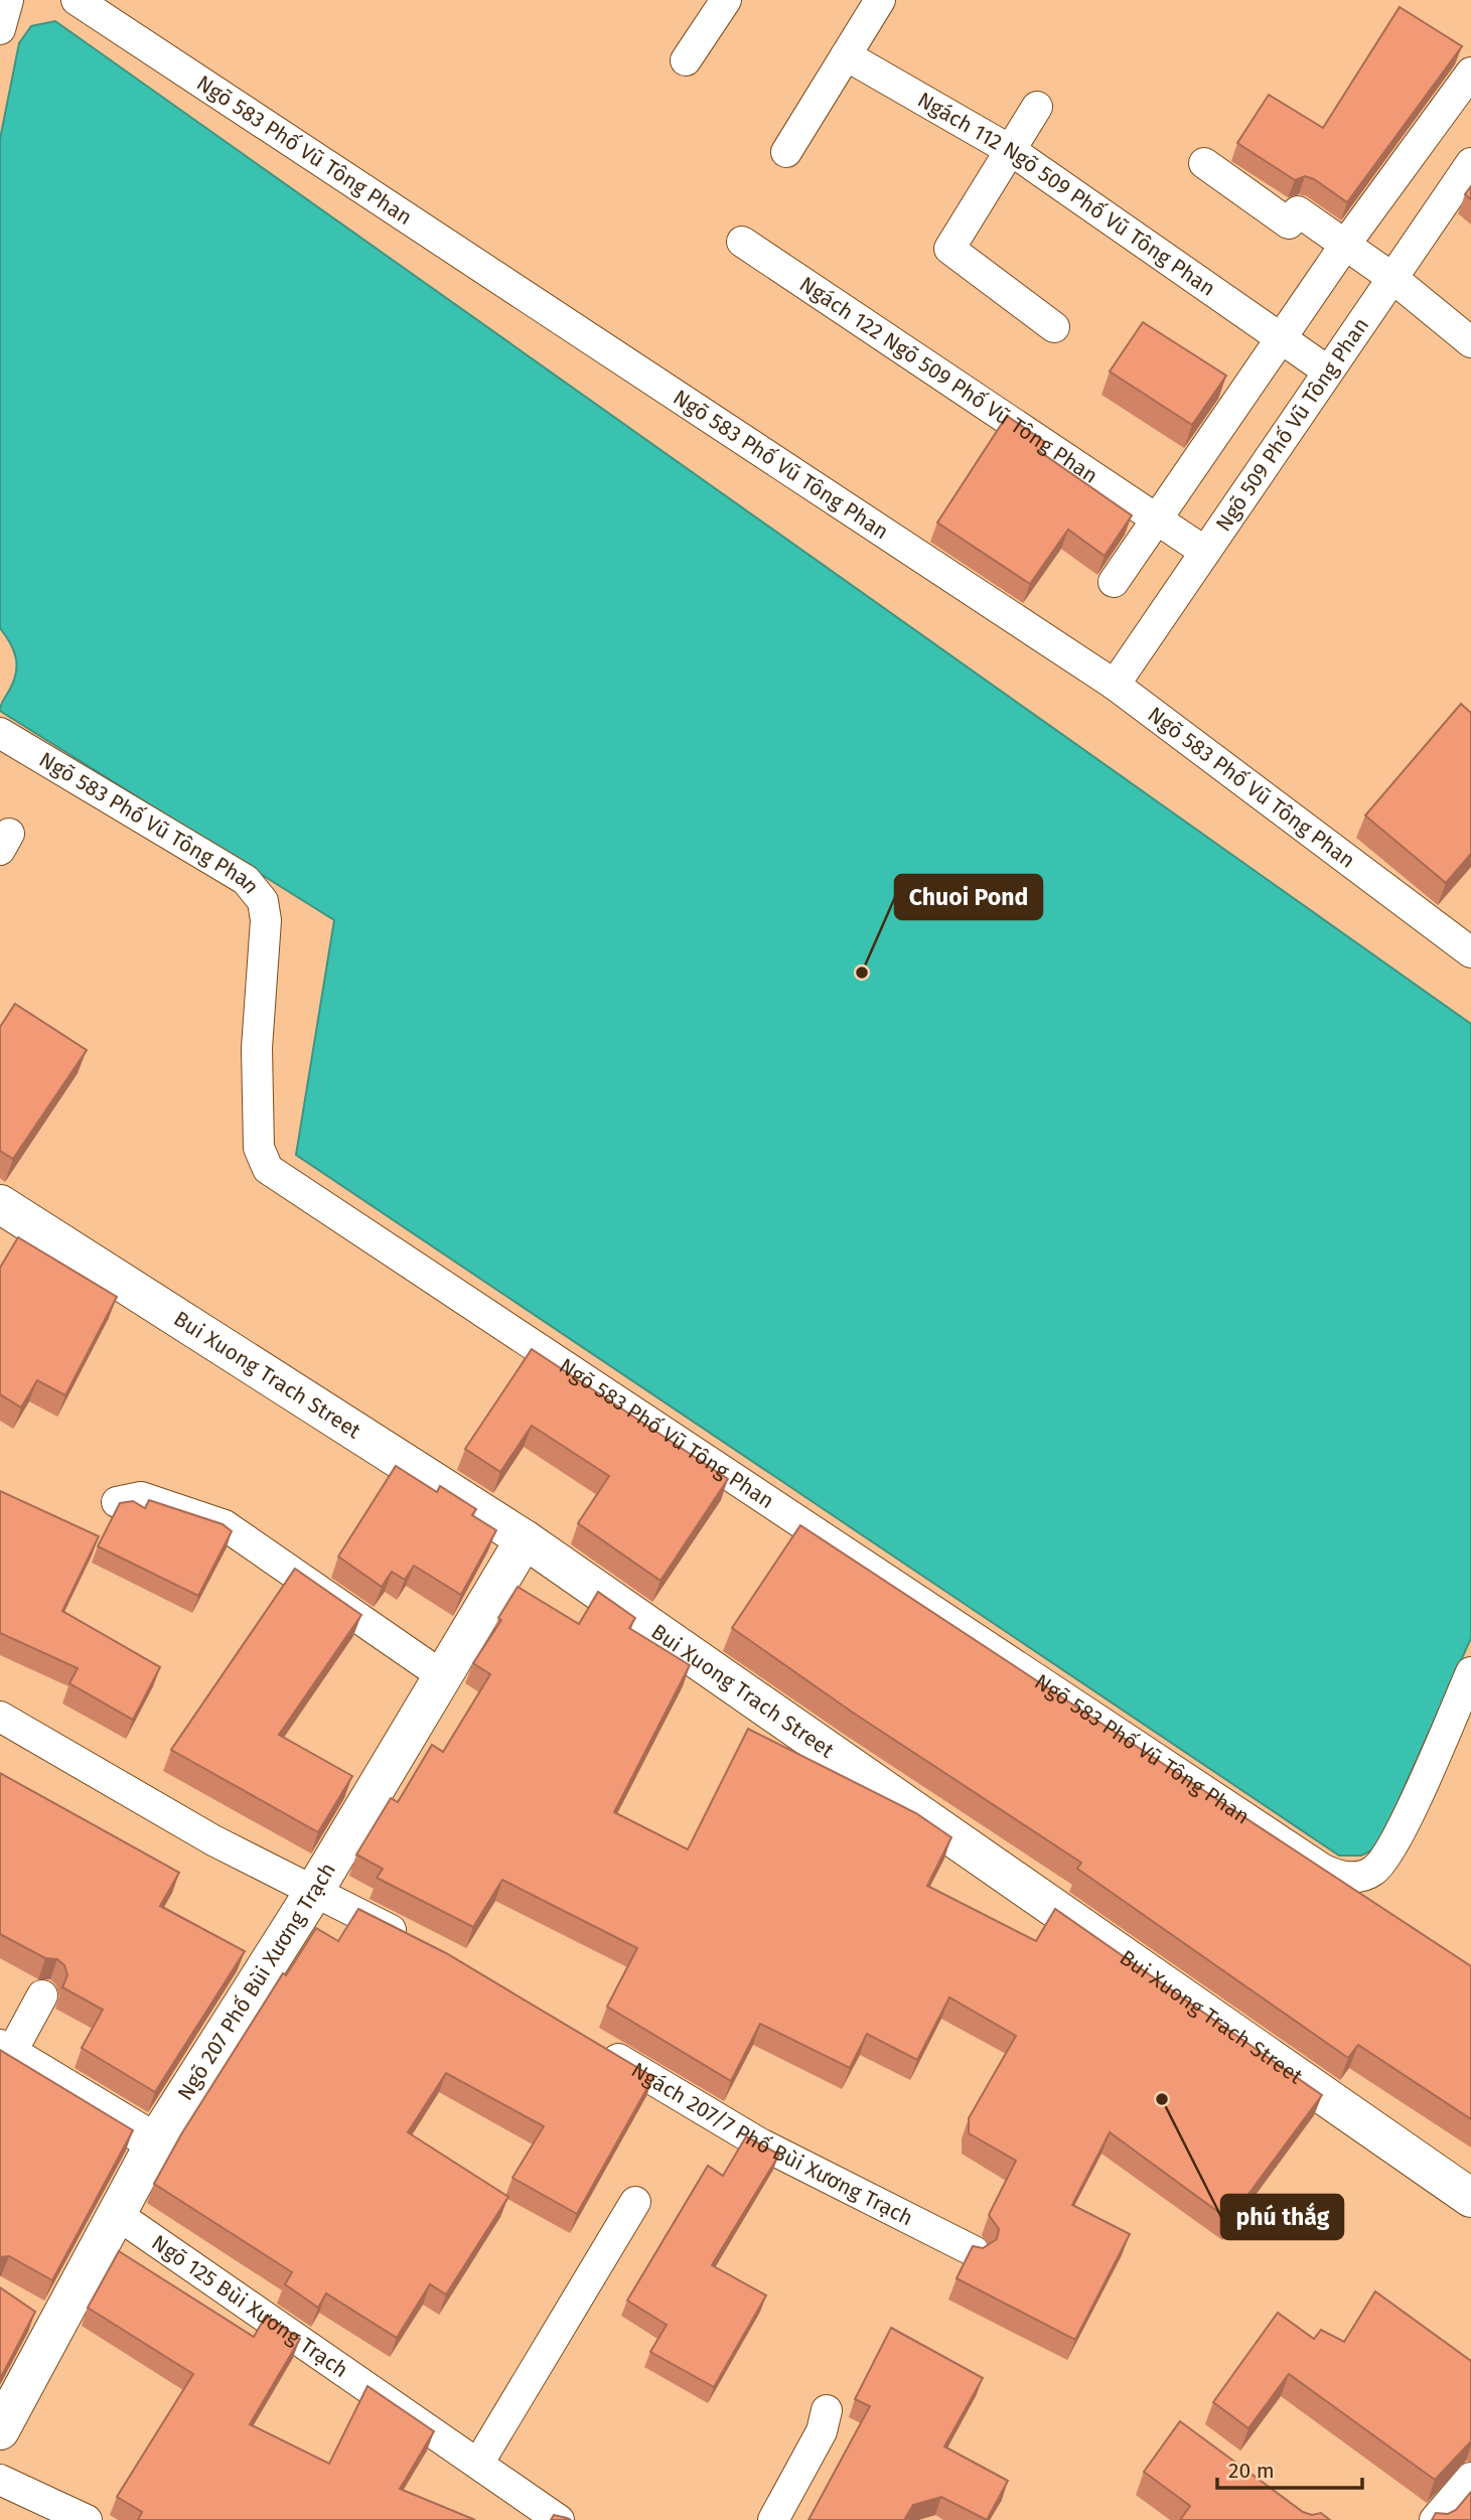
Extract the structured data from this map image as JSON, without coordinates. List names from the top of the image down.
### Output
{
  "streets": {
    "street": ["Bui Xuong Trach Street", "Ngõ 207 Phố Bùi Xương Trạch"],
    "lane": [
      "Ngõ 583 Phố Vũ Tông Phan",
      "Ngách 112 Ngõ 509 Phố Vũ Tông Phan",
      "Ngách 122 Ngõ 509 Phố Vũ Tông Phan",
      "Ngõ 509 Phố Vũ Tông Phan",
      "Ngách 207/7 Phố Bùi Xương Trạch",
      "Ngõ 125 Bùi Xương Trạch"
    ]
  },
  "crossings": [
    ["Ngõ 583 Phố Vũ Tông Phan", "Ngõ 509 Phố Vũ Tông Phan"],
    ["Ngách 112 Ngõ 509 Phố Vũ Tông Phan", "Ngõ 509 Phố Vũ Tông Phan"],
    ["Ngách 122 Ngõ 509 Phố Vũ Tông Phan", "Ngõ 509 Phố Vũ Tông Phan"],
    ["Bui Xuong Trach Street", "Ngõ 207 Phố Bùi Xương Trạch"],
    ["Ngõ 207 Phố Bùi Xương Trạch", "Ngõ 125 Bùi Xương Trạch"]
  ],
  "places": ["Chuoi Pond", "phú thắg"],
  "scale_bar": "20 m"
}
